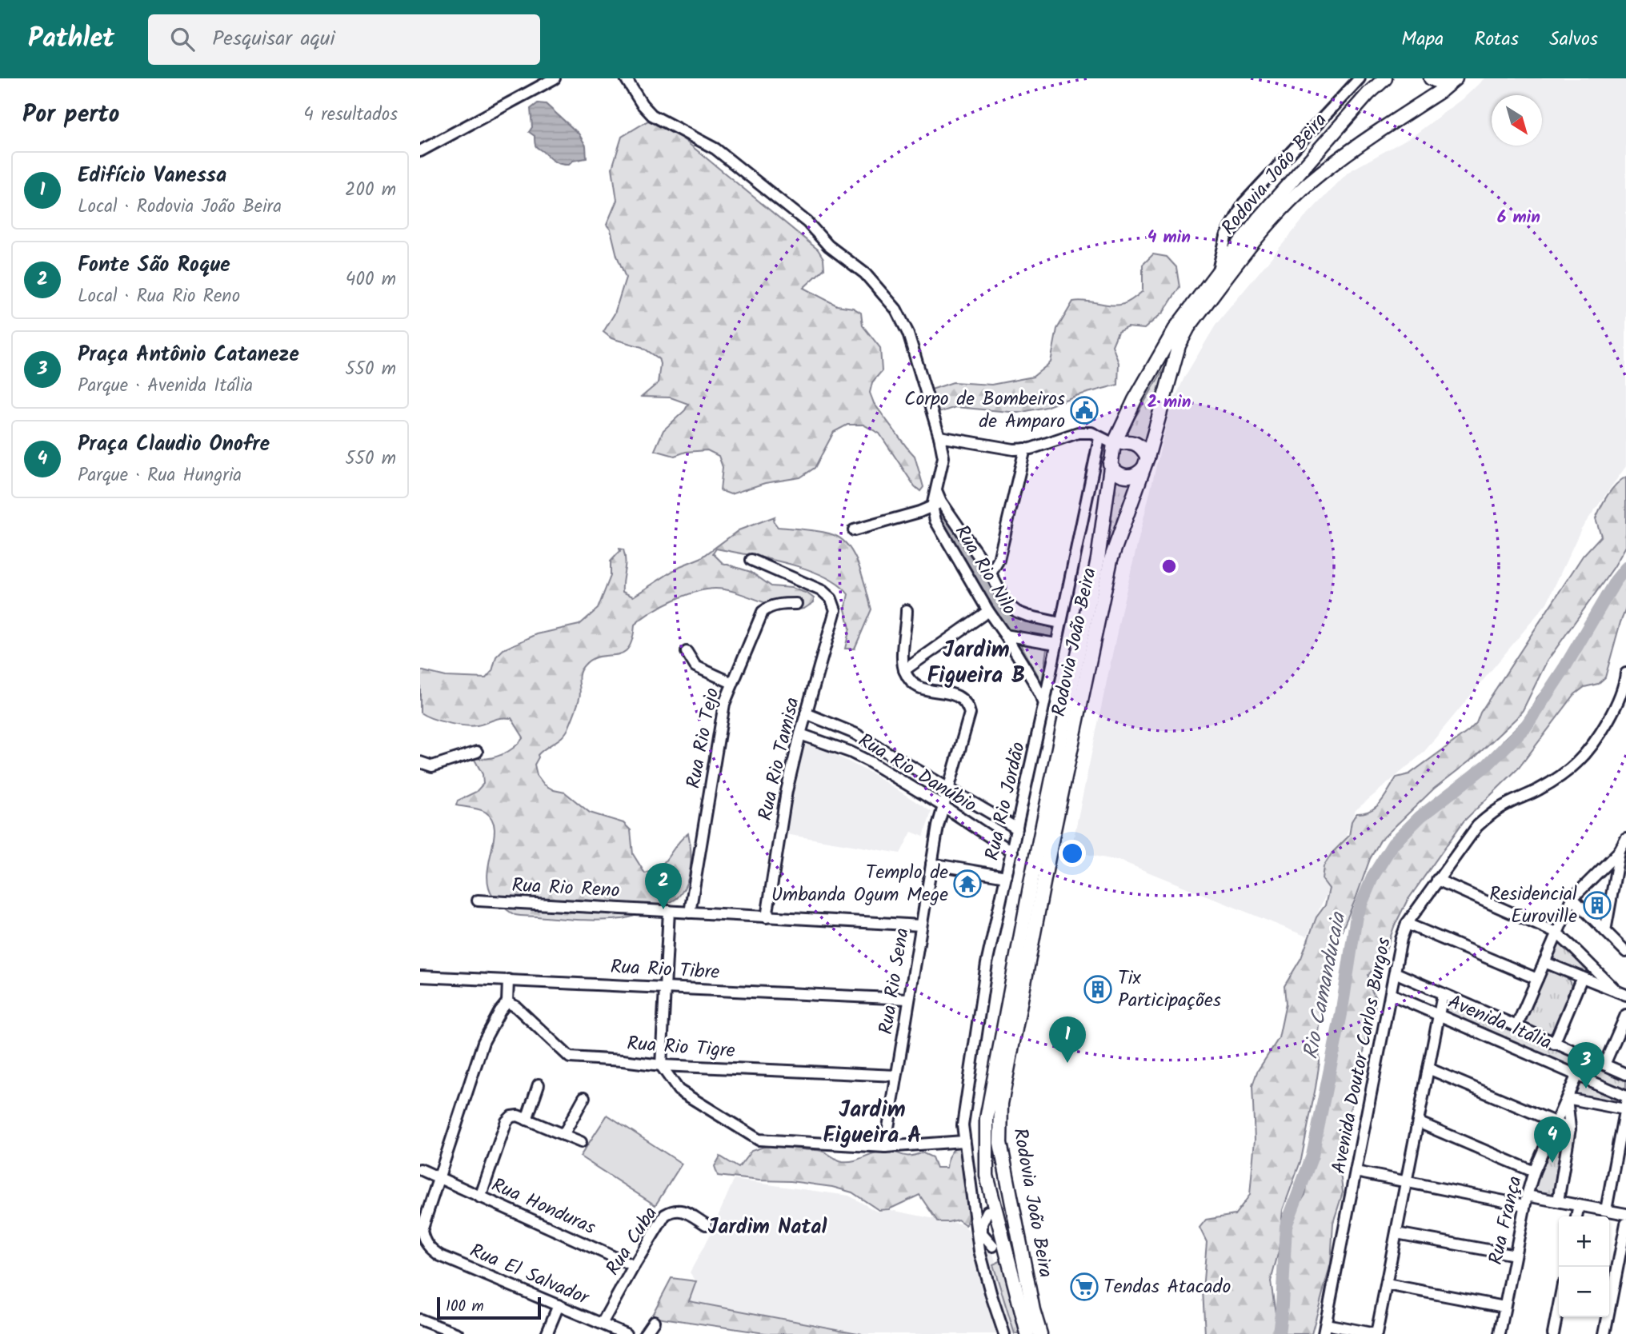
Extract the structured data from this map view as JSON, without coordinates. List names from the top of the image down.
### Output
{
  "streets": {
    "main road": ["Rodovia João Beira"],
    "street": [
      "Rua Rio Nilo",
      "Rua Rio Tejo",
      "Rua Rio Tamisa",
      "Rua Rio Danúbio",
      "Rua Rio Jordão",
      "Rua Rio Reno",
      "Rua Rio Tibre",
      "Rua Rio Sena",
      "Avenida Itália",
      "Rua Rio Tigre",
      "Avenida Doutor Carlos Burgos",
      "Rua Honduras",
      "Rua França",
      "Rua Cuba",
      "Rua El Salvador"
    ]
  },
  "crossings": [
    ["Rua Rio Nilo", "Rua Rio Jordão"],
    ["Rua Rio Tejo", "Rua Rio Reno"],
    ["Rua Rio Tamisa", "Rua Rio Danúbio"],
    ["Rua Rio Tamisa", "Rua Rio Reno"],
    ["Rua Rio Danúbio", "Rua Rio Jordão"],
    ["Rua Rio Danúbio", "Rua Rio Sena"],
    ["Rua Rio Reno", "Rua Rio Sena"],
    ["Rua Rio Tibre", "Rua Rio Sena"],
    ["Rua Rio Sena", "Rua Rio Tigre"],
    ["Avenida Itália", "Avenida Doutor Carlos Burgos"],
    ["Avenida Itália", "Rua França"],
    ["Rua Honduras", "Rua Cuba"],
    ["Rua Honduras", "Rua El Salvador"],
    ["Rua Cuba", "Rua El Salvador"]
  ],
  "districts": ["Jardim Figueira B", "Jardim Figueira A", "Jardim Natal"],
  "water": ["Rio Camanducaia"],
  "places": {
    "public building": ["Corpo de Bombeiros de Amparo"],
    "temple": ["Templo de Umbanda Ogum Mege"],
    "building": ["Residencial Euroville", "Tix Participações"],
    "supermarket": ["Tendas Atacado"]
  },
  "scale_bar": "100 m",
  "north": "bottom right",
  "page": {
    "header": "Pathlet",
    "search": "Pesquisar aqui",
    "nav": ["Mapa", "Rotas", "Salvos"],
    "heading": ["Por perto", "4 resultados"],
    "list": [
      {
        "mark": "1",
        "name": "Edifício Vanessa",
        "note": "Local · Rodovia João Beira",
        "value": "200 m"
      },
      {
        "mark": "2",
        "name": "Fonte São Roque",
        "note": "Local · Rua Rio Reno",
        "value": "400 m"
      },
      {
        "mark": "3",
        "name": "Praça Antônio Cataneze",
        "note": "Parque · Avenida Itália",
        "value": "550 m"
      },
      {
        "mark": "4",
        "name": "Praça Claudio Onofre",
        "note": "Parque · Rua Hungria",
        "value": "550 m"
      }
    ],
    "pins": [
      "2",
      "1",
      "3",
      "4"
    ],
    "map_buttons": ["+", "−"],
    "scale": "100 m"
  },
  "rings": ["6 min", "4 min", "2 min"]
}
